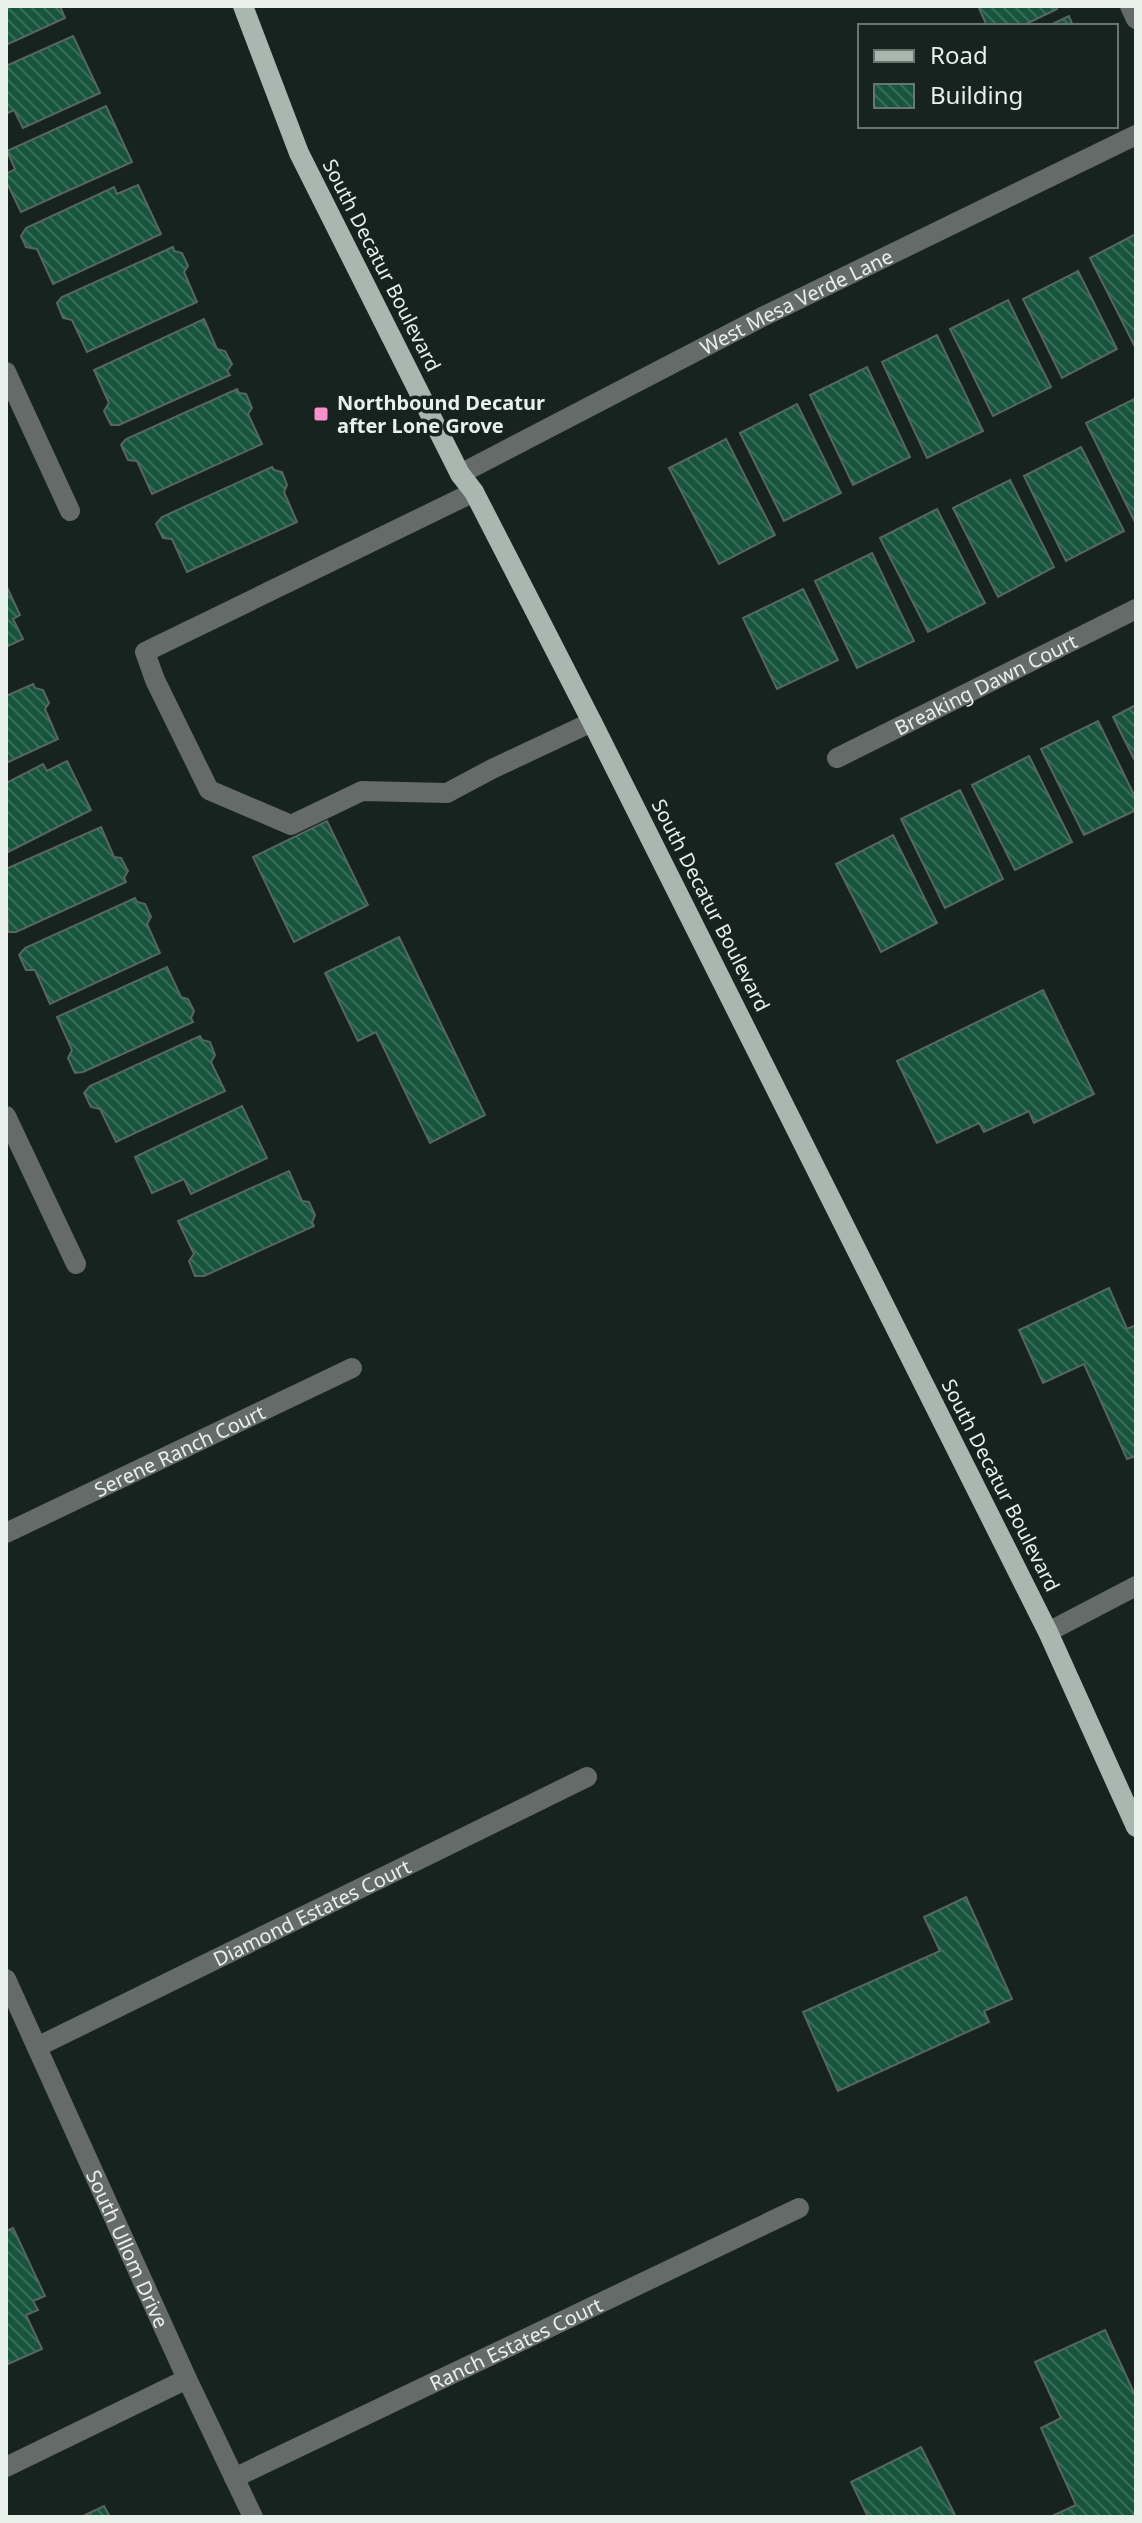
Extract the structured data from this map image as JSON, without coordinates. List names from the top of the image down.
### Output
{
  "streets": {
    "main road": ["South Decatur Boulevard"],
    "street": [
      "West Mesa Verde Lane",
      "Breaking Dawn Court",
      "Serene Ranch Court",
      "Diamond Estates Court",
      "South Ullom Drive",
      "Ranch Estates Court"
    ]
  },
  "crossings": [
    ["South Decatur Boulevard", "West Mesa Verde Lane"],
    ["Diamond Estates Court", "South Ullom Drive"],
    ["South Ullom Drive", "Ranch Estates Court"]
  ],
  "places": {
    "transit": ["Northbound Decatur after Lone Grove"]
  },
  "legend": ["Road", "Building"]
}
